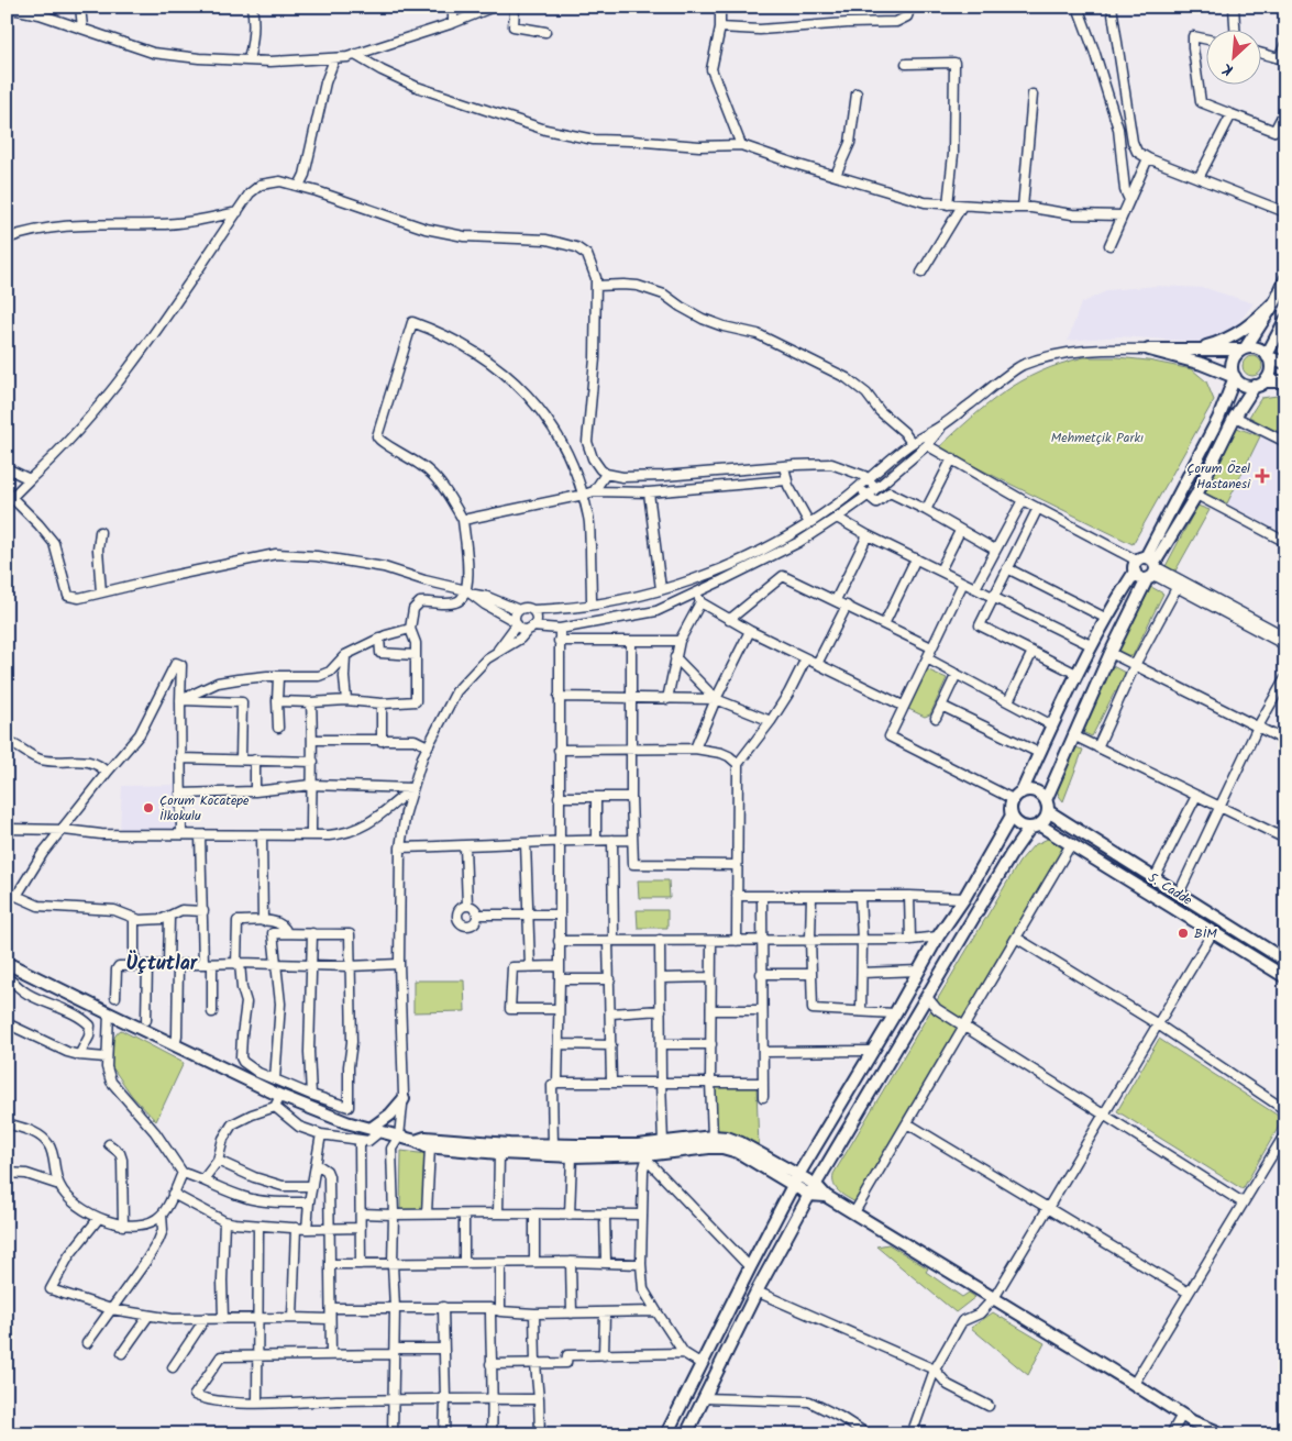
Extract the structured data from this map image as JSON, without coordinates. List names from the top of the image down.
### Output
{
  "streets": {
    "street": ["5. Cadde"]
  },
  "districts": ["Üçtutlar"],
  "parks": ["Mehmetçik Parkı"],
  "places": {
    "health": ["Çorum Özel Hastanesi"],
    "other": ["Çorum Kocatepe İlkokulu", "BİM"]
  },
  "north": "bottom left"
}
